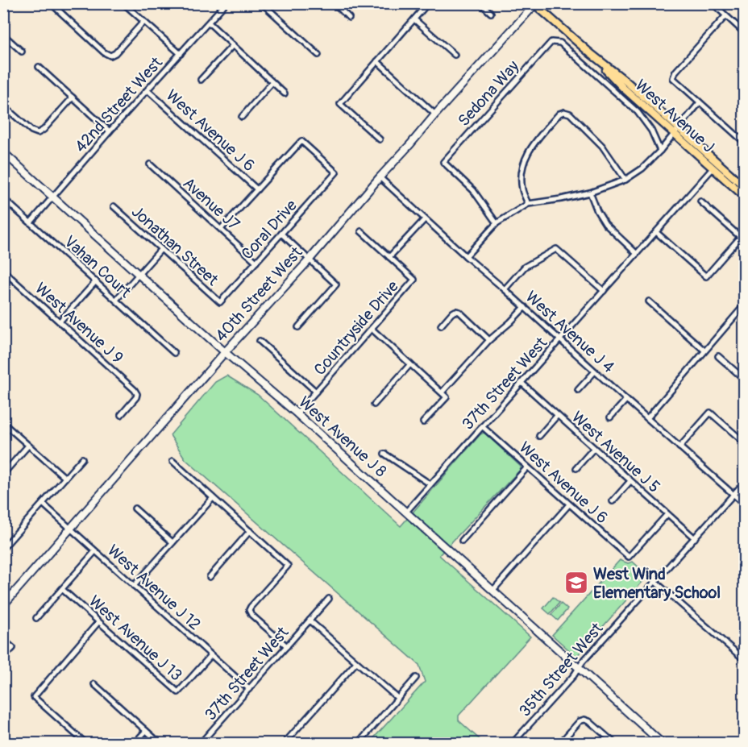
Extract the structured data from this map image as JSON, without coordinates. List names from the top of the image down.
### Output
{
  "streets": {
    "main road": ["West Avenue J"],
    "street": [
      "Sedona Way",
      "42nd Street West",
      "West Avenue J 6",
      "Avenue J7",
      "Coral Drive",
      "Jonathan Street",
      "Vahan Court",
      "40th Street West",
      "West Avenue J 9",
      "Countryside Drive",
      "West Avenue J 4",
      "37th Street West",
      "West Avenue J 8",
      "West Avenue J 5",
      "West Avenue J 12",
      "West Avenue J 13",
      "35th Street West"
    ]
  },
  "crossings": [
    ["Sedona Way", "West Avenue J"],
    ["42nd Street West", "West Avenue J 6"],
    ["42nd Street West", "Vahan Court"],
    ["42nd Street West", "West Avenue J 8"],
    ["West Avenue J", "40th Street West"],
    ["West Avenue J", "37th Street West"],
    ["West Avenue J 6", "Coral Drive"],
    ["West Avenue J 6", "37th Street West"],
    ["West Avenue J 6", "West Avenue J 5"],
    ["Avenue J7", "Coral Drive"],
    ["Coral Drive", "Jonathan Street"],
    ["40th Street West", "West Avenue J 4"],
    ["40th Street West", "West Avenue J 8"],
    ["40th Street West", "West Avenue J 12"],
    ["Countryside Drive", "West Avenue J 8"],
    ["West Avenue J 4", "37th Street West"],
    ["West Avenue J 4", "35th Street West"],
    ["37th Street West", "West Avenue J 8"],
    ["37th Street West", "West Avenue J 5"],
    ["37th Street West", "West Avenue J 12"],
    ["West Avenue J 8", "35th Street West"],
    ["West Avenue J 5", "35th Street West"],
    ["West Avenue J 12", "West Avenue J 13"]
  ],
  "places": {
    "school or university": ["West Wind Elementary School"]
  }
}
